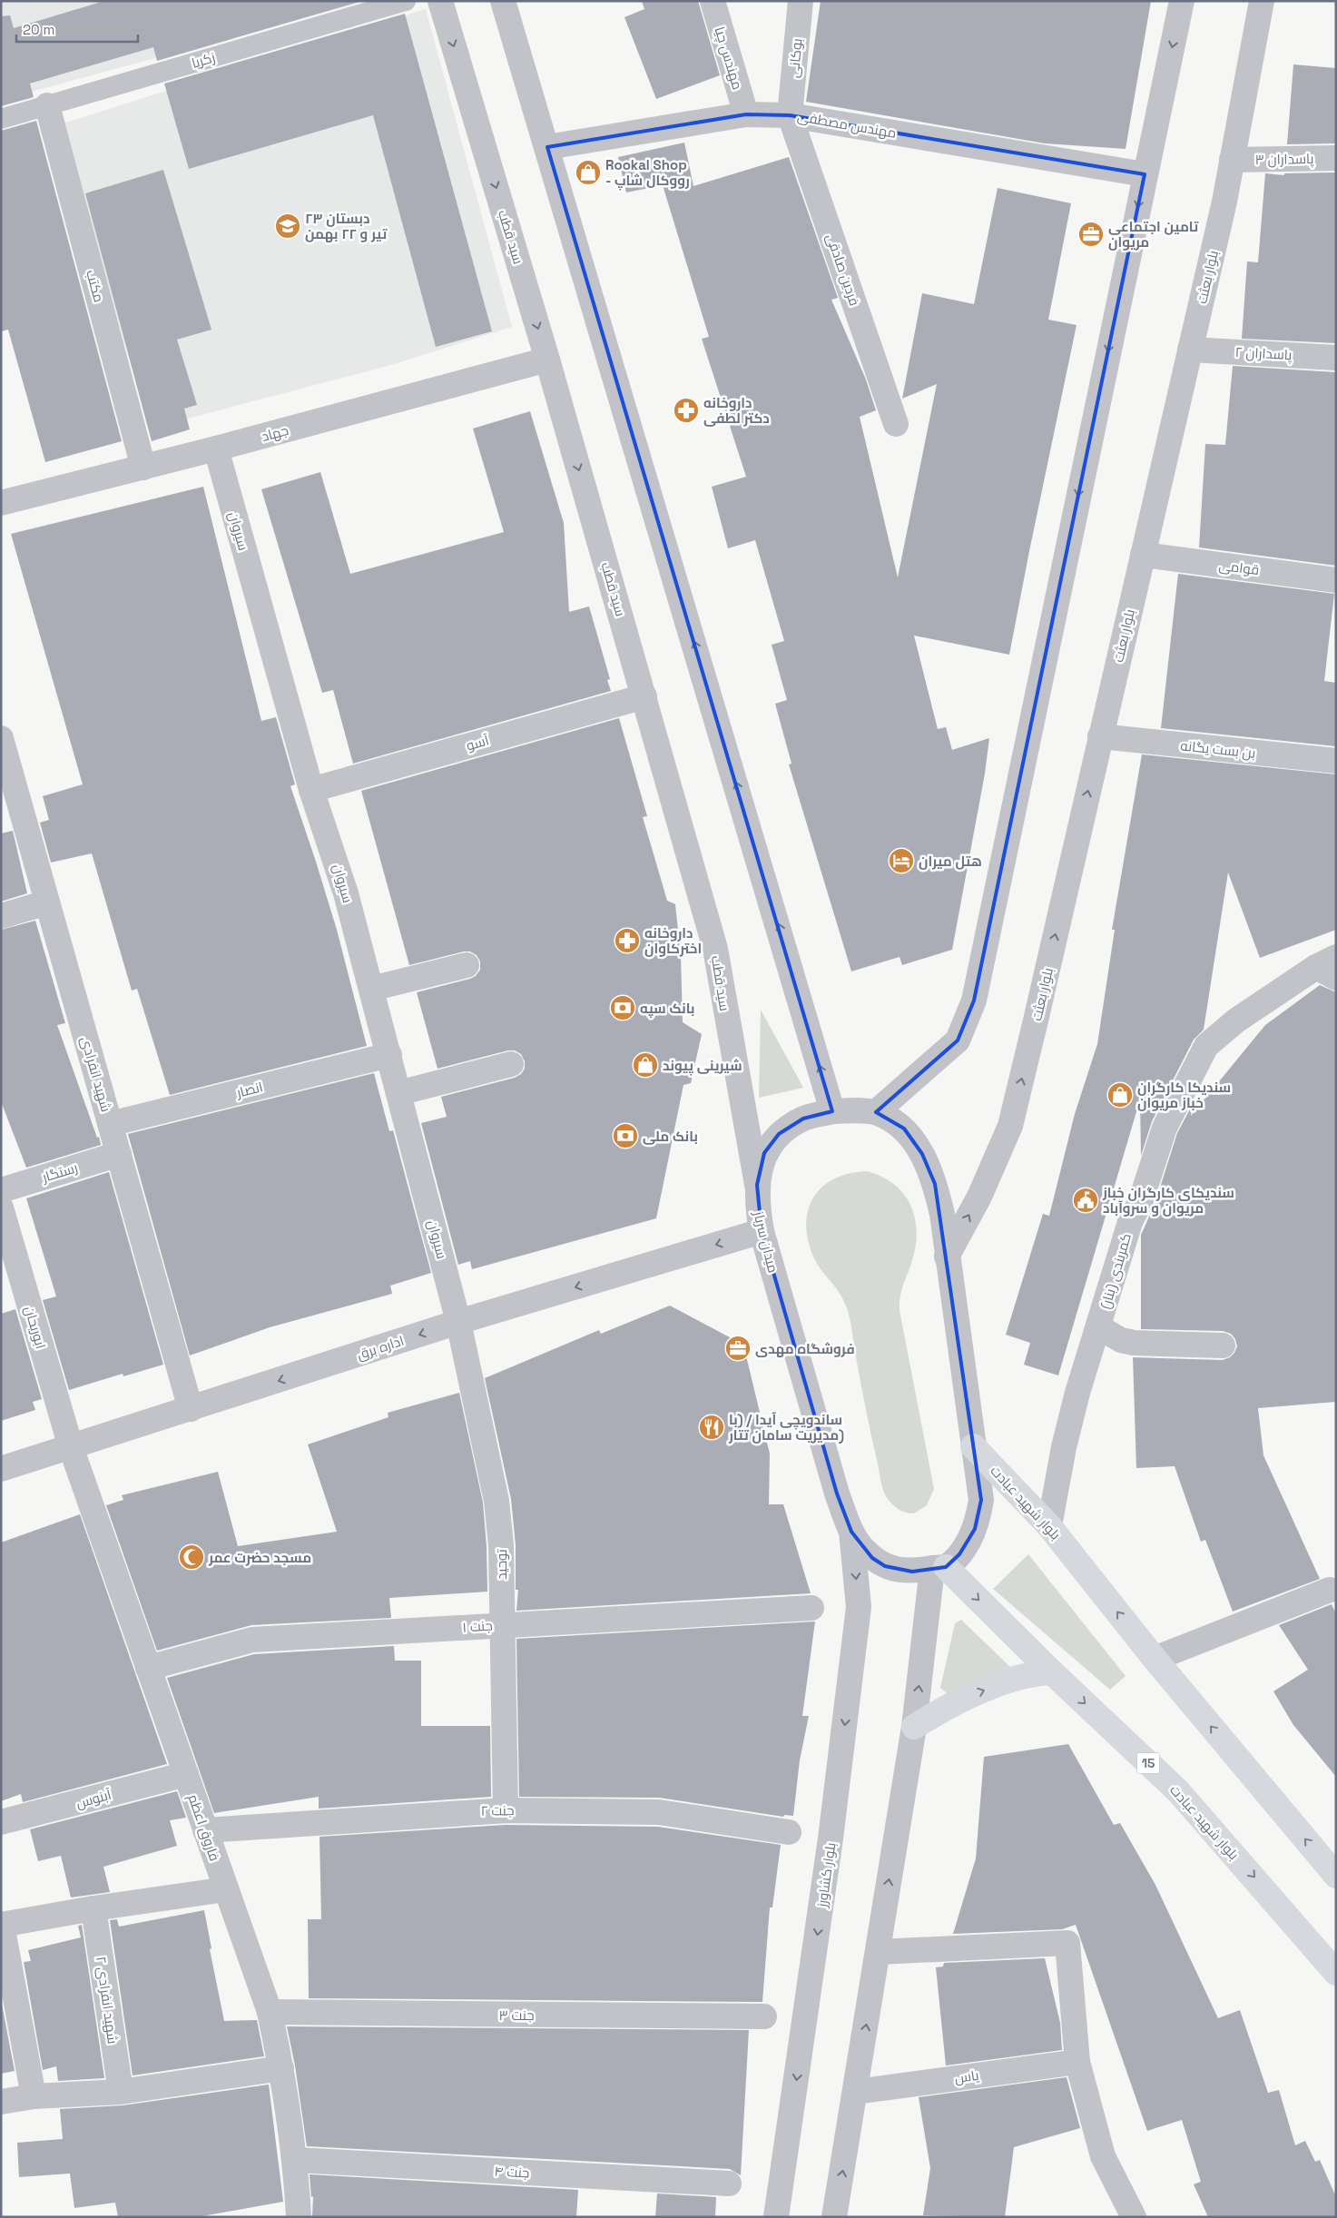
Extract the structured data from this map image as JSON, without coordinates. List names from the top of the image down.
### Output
{
  "streets": {
    "main road": ["بلوار شهید عبادت", "15"],
    "street": [
      "مهندس چیا",
      "بوکانی",
      "مهندس مصطفی",
      "پاسداران ۳",
      "سید قطب",
      "فردین صادقی",
      "بلوار بعثت",
      "مکتب",
      "پاسداران ۲",
      "جهاد",
      "سیروان",
      "قوامی",
      "آسو",
      "بن بست یگانه",
      "شهید انفرادی",
      "انصار",
      "رستگار",
      "میدان سرباز",
      "کمربندی (بنار)",
      "ابوریحان",
      "اداره برق",
      "توحید",
      "جنت ۱",
      "آبنوس",
      "جنت ۲",
      "فاروق اعظم",
      "بلوار کشاورز",
      "شهید انفرادی ۲",
      "جنت ۳",
      "یاس",
      "جنت ۴"
    ],
    "lane": ["زکریا"]
  },
  "crossings": [
    ["مهندس چیا", "مهندس مصطفی"],
    ["بوکانی", "مهندس مصطفی"],
    ["بوکانی", "فردین صادقی"],
    ["زکریا", "مکتب"],
    ["مهندس مصطفی", "فردین صادقی"],
    ["پاسداران ۳", "بلوار بعثت"],
    ["سید قطب", "جهاد"],
    ["سید قطب", "آسو"],
    ["سید قطب", "میدان سرباز"],
    ["بلوار بعثت", "پاسداران ۲"],
    ["بلوار بعثت", "قوامی"],
    ["بلوار بعثت", "بن بست یگانه"],
    ["بلوار بعثت", "میدان سرباز"],
    ["مکتب", "جهاد"],
    ["جهاد", "سیروان"],
    ["سیروان", "آسو"],
    ["سیروان", "انصار"],
    ["سیروان", "اداره برق"],
    ["سیروان", "توحید"],
    ["شهید انفرادی", "انصار"],
    ["شهید انفرادی", "رستگار"],
    ["شهید انفرادی", "اداره برق"],
    ["میدان سرباز", "اداره برق"],
    ["میدان سرباز", "بلوار شهید عبادت"],
    ["میدان سرباز", "بلوار کشاورز"],
    ["کمربندی (بنار)", "بلوار شهید عبادت"],
    ["ابوریحان", "اداره برق"],
    ["ابوریحان", "فاروق اعظم"],
    ["اداره برق", "توحید"],
    ["اداره برق", "فاروق اعظم"],
    ["توحید", "جنت ۱"],
    ["توحید", "جنت ۲"],
    ["جنت ۱", "فاروق اعظم"],
    ["آبنوس", "فاروق اعظم"],
    ["جنت ۲", "فاروق اعظم"],
    ["فاروق اعظم", "جنت ۳"],
    ["فاروق اعظم", "جنت ۴"]
  ],
  "one_way": ["اداره برق"],
  "places": {
    "shop": ["Rookal Shop - رووکال شاپ", "شیرینی پیوند", "سندیکا کارگران خباز مریوان"],
    "school or university": ["دبستان ٢٣ تیر و ۲۲ بهمن"],
    "office": ["تامین اجتماعی مریوان", "فروشگاه مهدی"],
    "pharmacy": ["داروخانه دکتر لطفی", "داروخانه اخترکاوان"],
    "hotel": ["هتل میران"],
    "bank": ["بانک سپه", "بانک ملی"],
    "public building": ["سندیکای کارگران خباز مریوان و سروآباد"],
    "restaurant": ["ساندویچی آیدا / (با مدیریت سامان تتار)"],
    "mosque": ["مسجد حضرت عمر"]
  },
  "scale_bar": "20 m"
}
